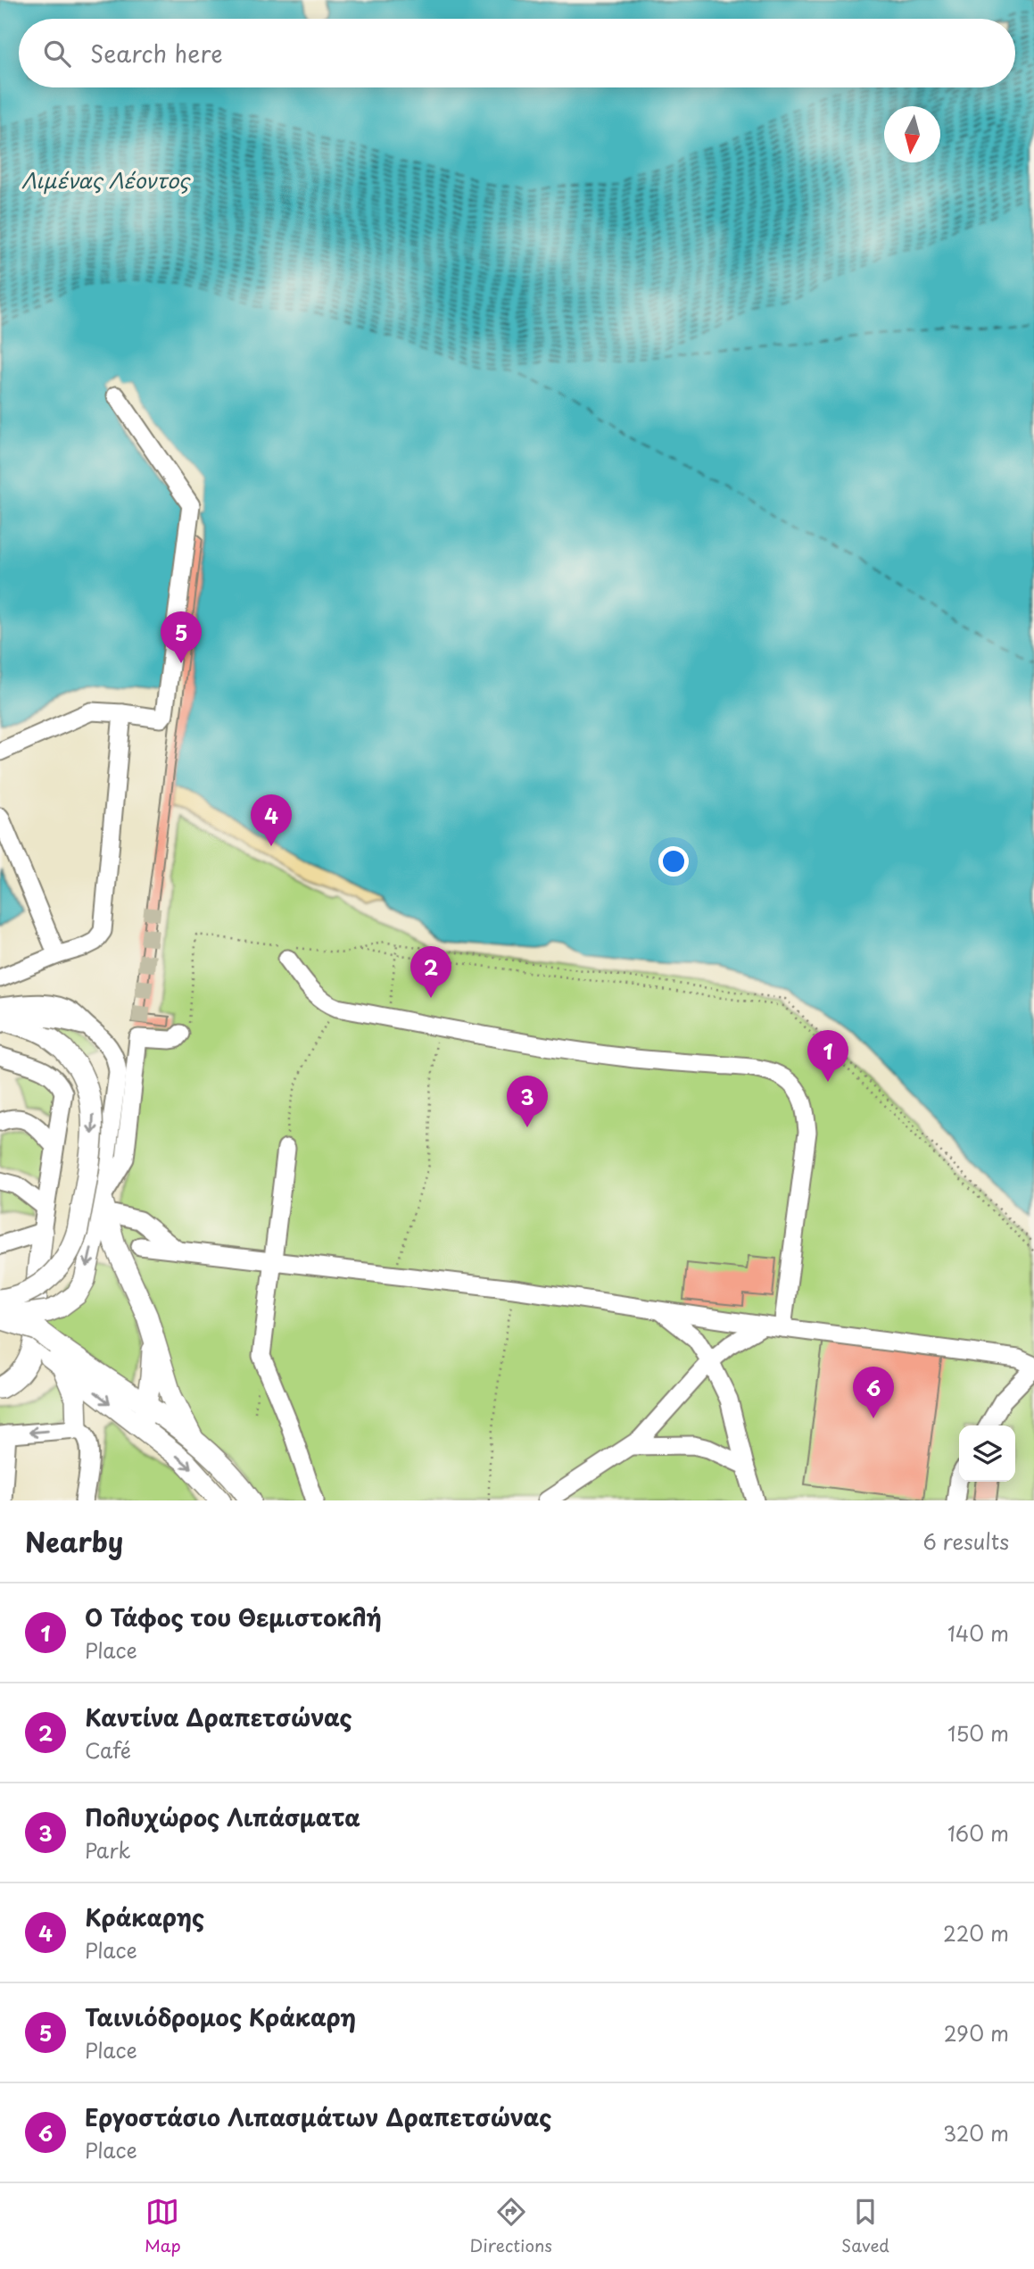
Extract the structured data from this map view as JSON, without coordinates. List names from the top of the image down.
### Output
{
  "water": ["Λιμένας Λέοντος"],
  "north": "bottom",
  "page": {
    "search": "Search here",
    "pins": [
      "5",
      "4",
      "2",
      "1",
      "3",
      "6"
    ],
    "heading": ["Nearby", "6 results"],
    "list": [
      {
        "mark": "1",
        "name": "Ο Τάφος του Θεμιστοκλή",
        "note": "Place",
        "value": "140 m"
      },
      {
        "mark": "2",
        "name": "Καντίνα Δραπετσώνας",
        "note": "Café",
        "value": "150 m"
      },
      {
        "mark": "3",
        "name": "Πολυχώρος Λιπάσματα",
        "note": "Park",
        "value": "160 m"
      },
      {
        "mark": "4",
        "name": "Κράκαρης",
        "note": "Place",
        "value": "220 m"
      },
      {
        "mark": "5",
        "name": "Ταινιόδρομος Κράκαρη",
        "note": "Place",
        "value": "290 m"
      },
      {
        "mark": "6",
        "name": "Εργοστάσιο Λιπασμάτων Δραπετσώνας",
        "note": "Place",
        "value": "320 m"
      }
    ],
    "nav": ["Map", "Directions", "Saved"]
  }
}
